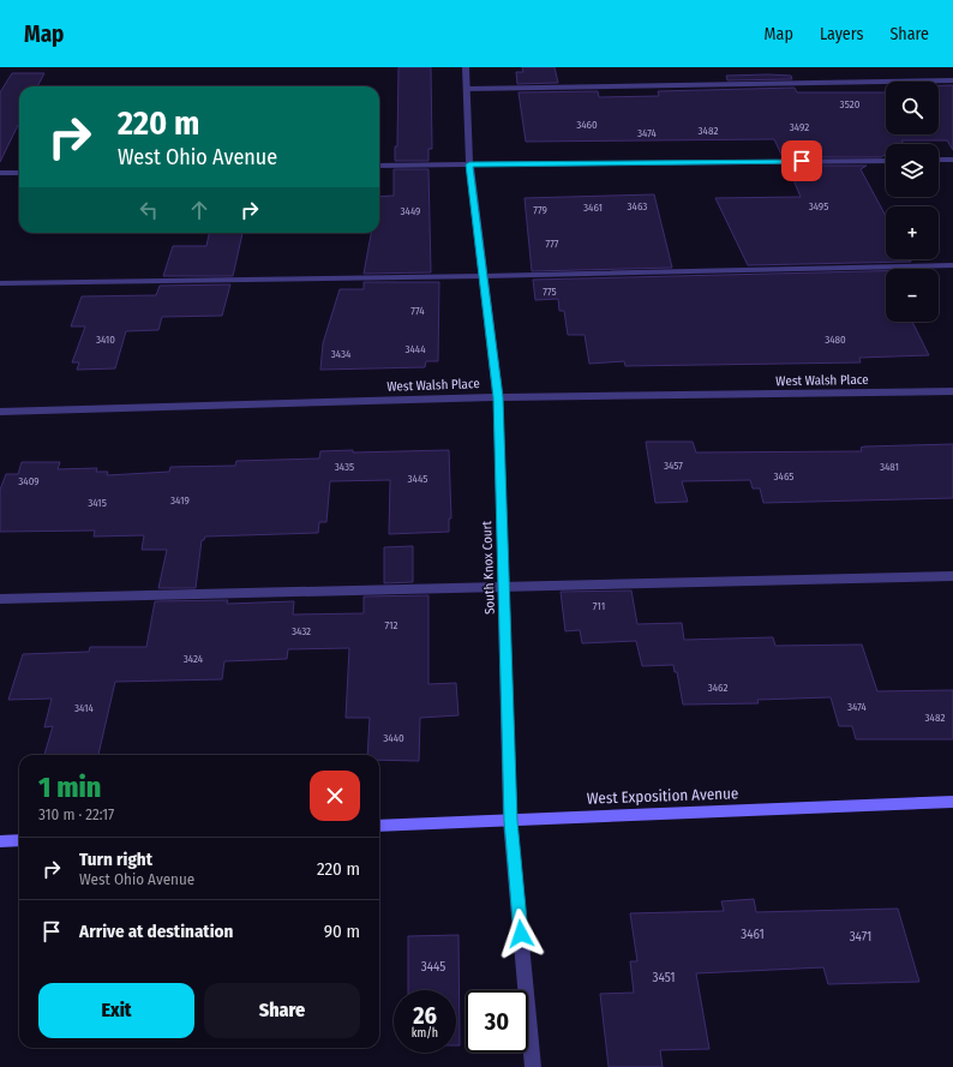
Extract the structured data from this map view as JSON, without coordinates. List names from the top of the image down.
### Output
{
  "streets": {
    "street": ["West Walsh Place", "South Knox Court", "West Exposition Avenue"]
  },
  "crossings": [
    ["West Walsh Place", "South Knox Court"],
    ["South Knox Court", "West Exposition Avenue"]
  ],
  "house_numbers": [
    "3520",
    "3460",
    "3492",
    "3482",
    "3474",
    "3463",
    "3495",
    "3461",
    "779",
    "3449",
    "777",
    "775",
    "774",
    "3410",
    "3480",
    "3444",
    "3434",
    "3457",
    "3435",
    "3481",
    "3465",
    "3445",
    "3409",
    "3419",
    "3415",
    "711",
    "712",
    "3432",
    "3424",
    "3462",
    "3474",
    "3414",
    "3482",
    "3440",
    "3461",
    "3471",
    "3445",
    "3451"
  ],
  "page": {
    "header": "Map",
    "nav": ["Map", "Layers", "Share"],
    "map_buttons": ["+", "−"],
    "turn": ["220 m", "West Ohio Avenue"],
    "heading": ["1 min", "310 m · 22:17"],
    "list": [
      {
        "name": "Turn right",
        "note": "West Ohio Avenue",
        "value": "220 m"
      },
      {
        "name": "Arrive at destination",
        "value": "90 m"
      }
    ],
    "buttons": ["Exit", "Share"],
    "speed": "26 km/h",
    "limit": "30"
  }
}
